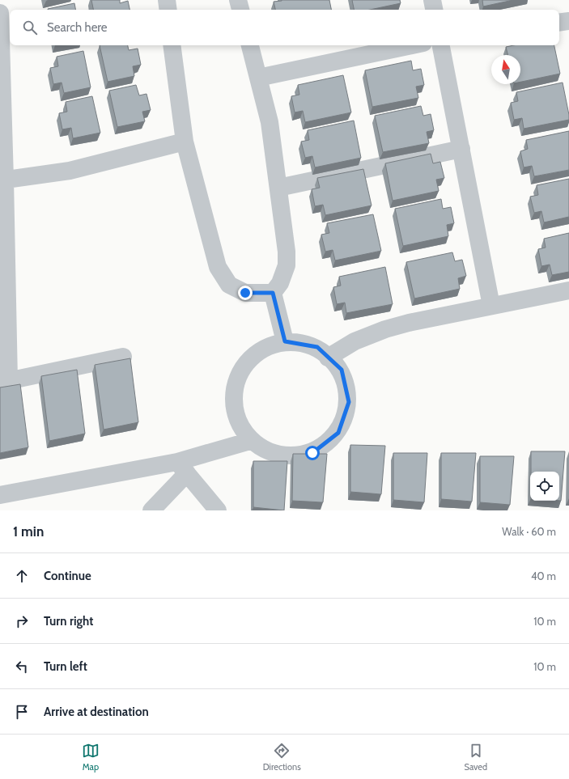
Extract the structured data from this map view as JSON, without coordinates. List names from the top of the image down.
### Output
{
  "north": "top",
  "page": {
    "search": "Search here",
    "heading": ["1 min", "Walk · 60 m"],
    "list": [
      ["Continue", "40 m"],
      ["Turn right", "10 m"],
      ["Turn left", "10 m"],
      "Arrive at destination"
    ],
    "nav": ["Map", "Directions", "Saved"]
  }
}
